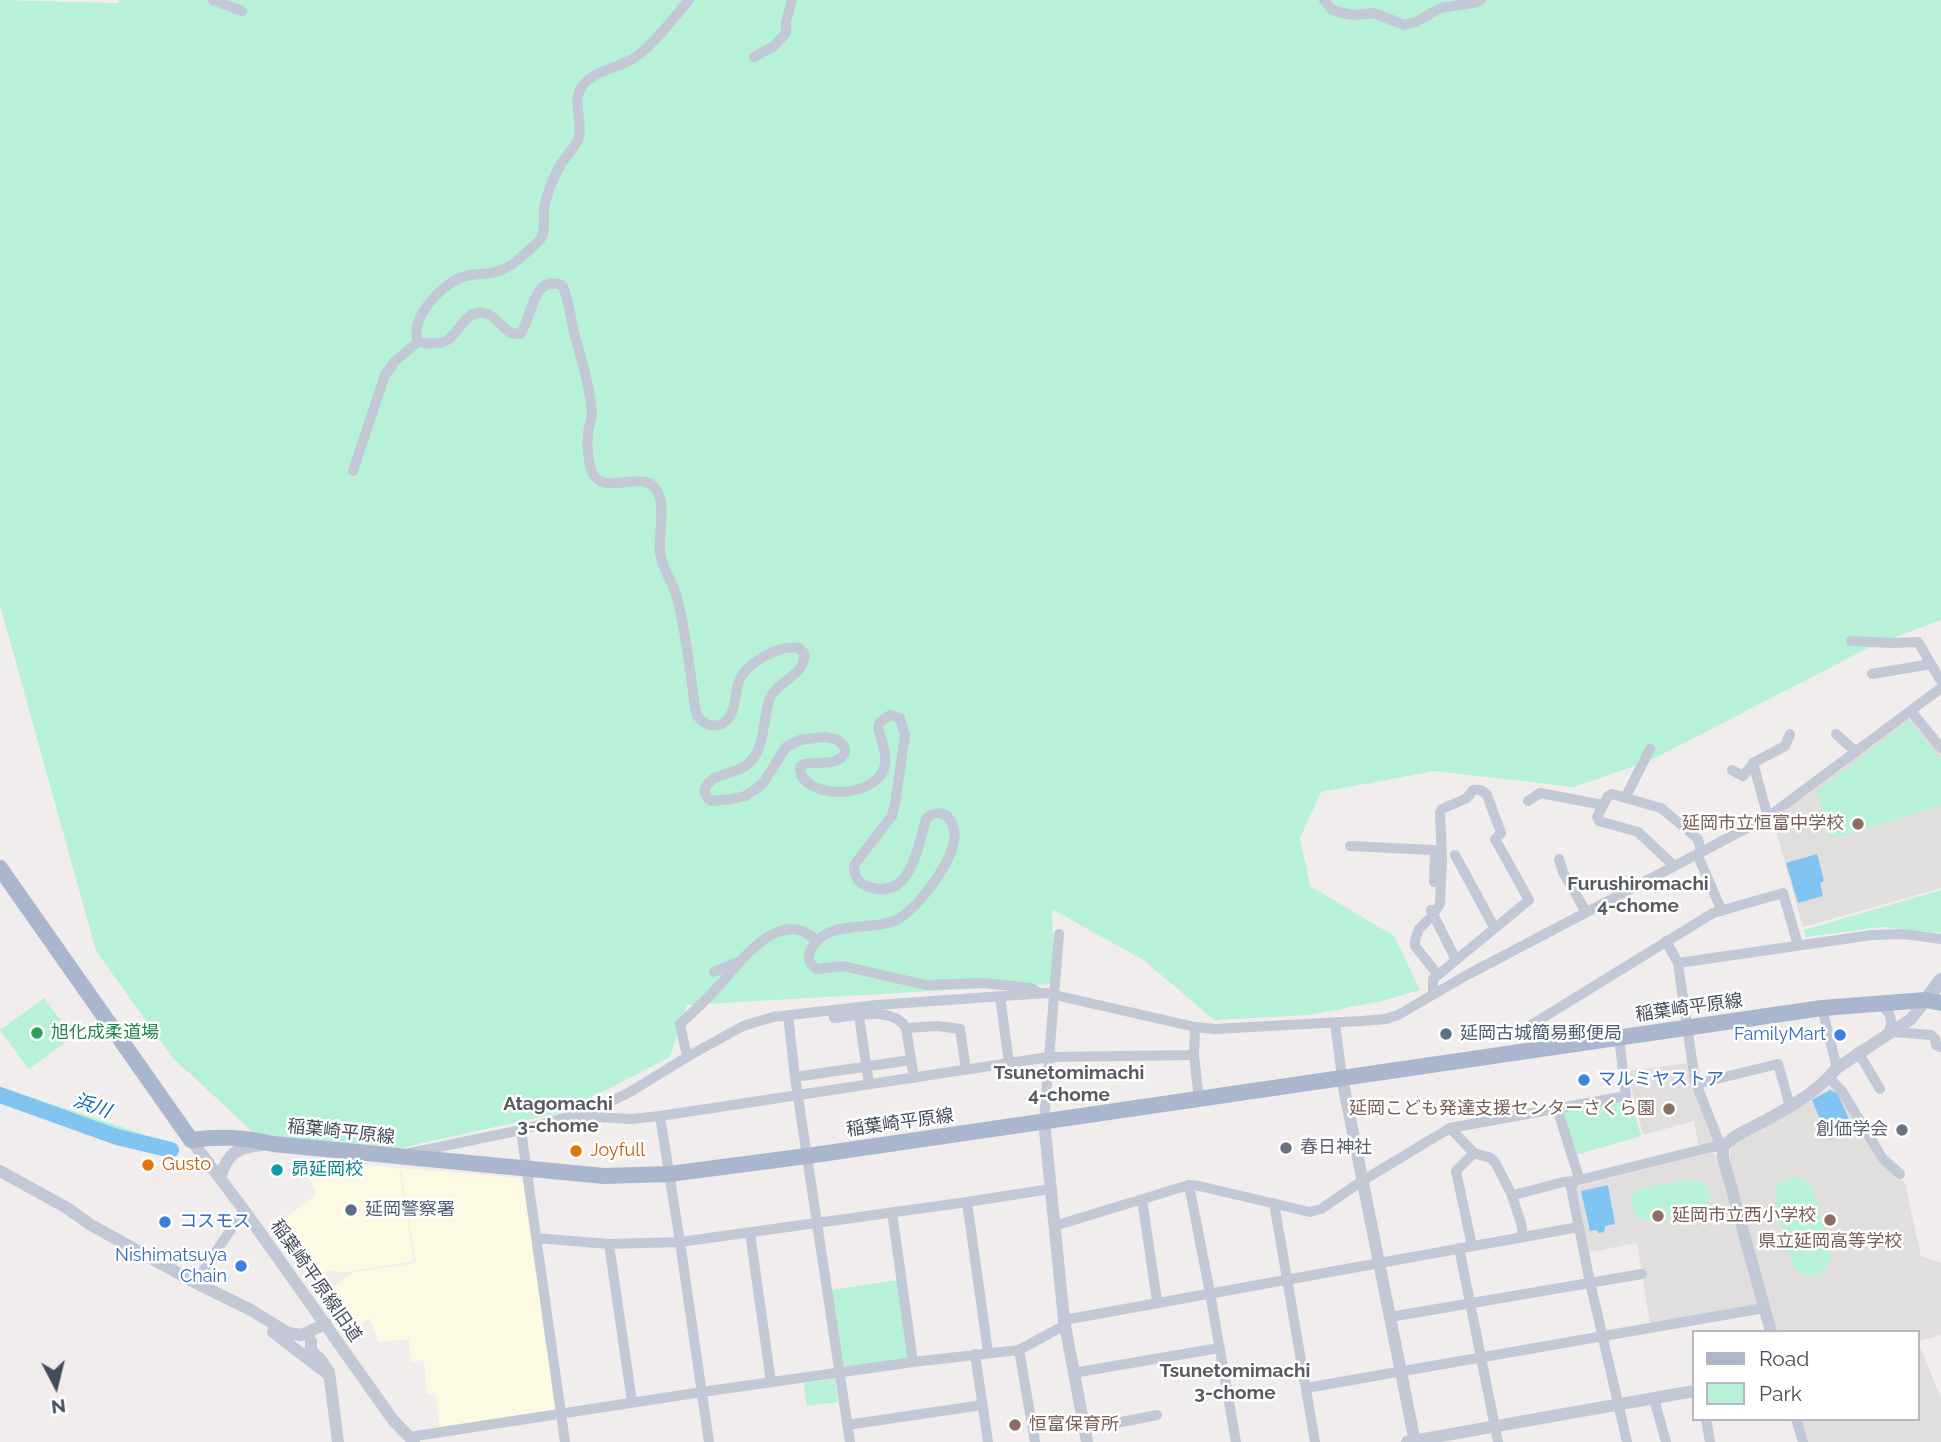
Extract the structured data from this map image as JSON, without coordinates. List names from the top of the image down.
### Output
{
  "streets": {
    "main road": ["稲葉崎平原線"],
    "street": ["稲葉崎平原線旧道"]
  },
  "crossings": [
    ["稲葉崎平原線", "稲葉崎平原線旧道"]
  ],
  "districts": [
    "Furushiromachi 4-chome",
    "Tsunetomimachi 4-chome",
    "Atagomachi 3-chome",
    "Tsunetomimachi 3-chome"
  ],
  "water": ["浜川"],
  "places": [
    "延岡市立恒富中学校",
    "旭化成柔道場",
    "延岡古城簡易郵便局",
    "FamilyMart",
    "マルミヤストア",
    "延岡こども発達支援センターさくら園",
    "創価学会",
    "春日神社",
    "Joyfull",
    "Gusto",
    "昴延岡校",
    "延岡警察署",
    "延岡市立西小学校",
    "県立延岡高等学校",
    "コスモス",
    "Nishimatsuya Chain",
    "恒富保育所"
  ],
  "legend": ["Road", "Park"],
  "north": "bottom"
}
